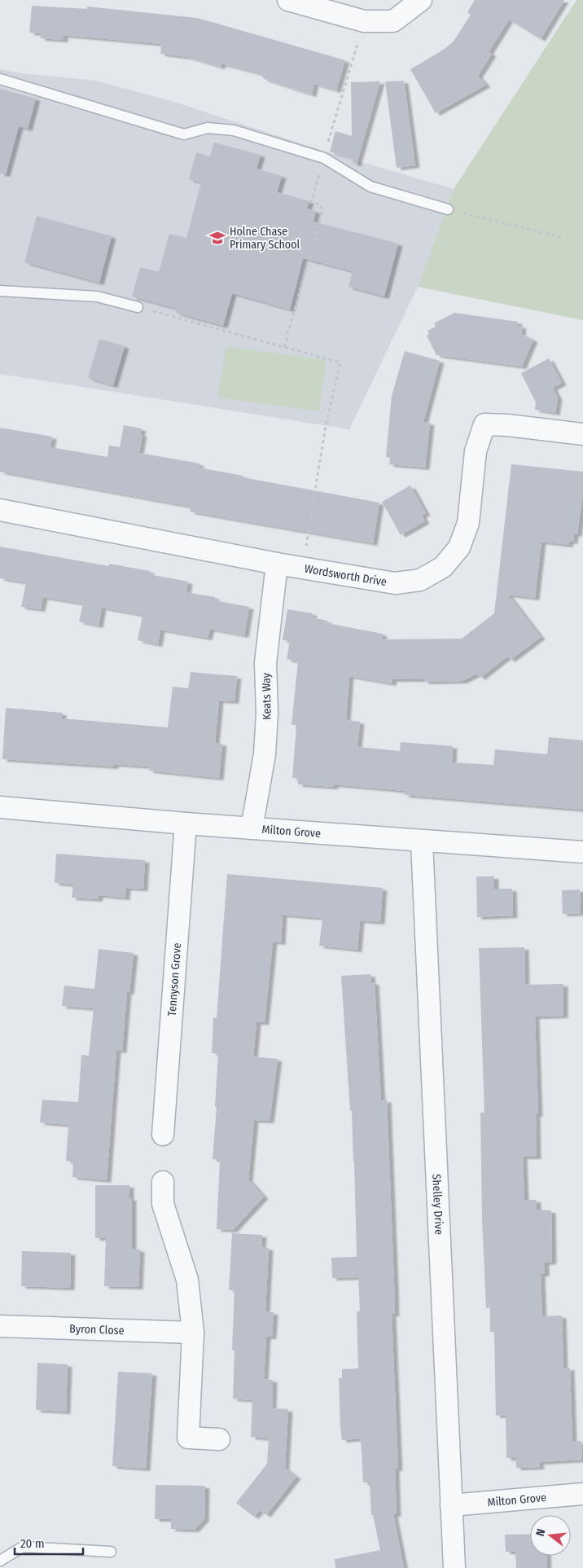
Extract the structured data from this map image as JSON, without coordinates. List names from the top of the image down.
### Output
{
  "streets": {
    "street": [
      "Wordsworth Drive",
      "Keats Way",
      "Milton Grove",
      "Tennyson Grove",
      "Shelley Drive",
      "Byron Close"
    ]
  },
  "crossings": [
    ["Wordsworth Drive", "Keats Way"],
    ["Keats Way", "Milton Grove"],
    ["Milton Grove", "Tennyson Grove"],
    ["Milton Grove", "Shelley Drive"]
  ],
  "places": {
    "school or university": ["Holne Chase Primary School"]
  },
  "scale_bar": "20 m",
  "north": "left"
}
